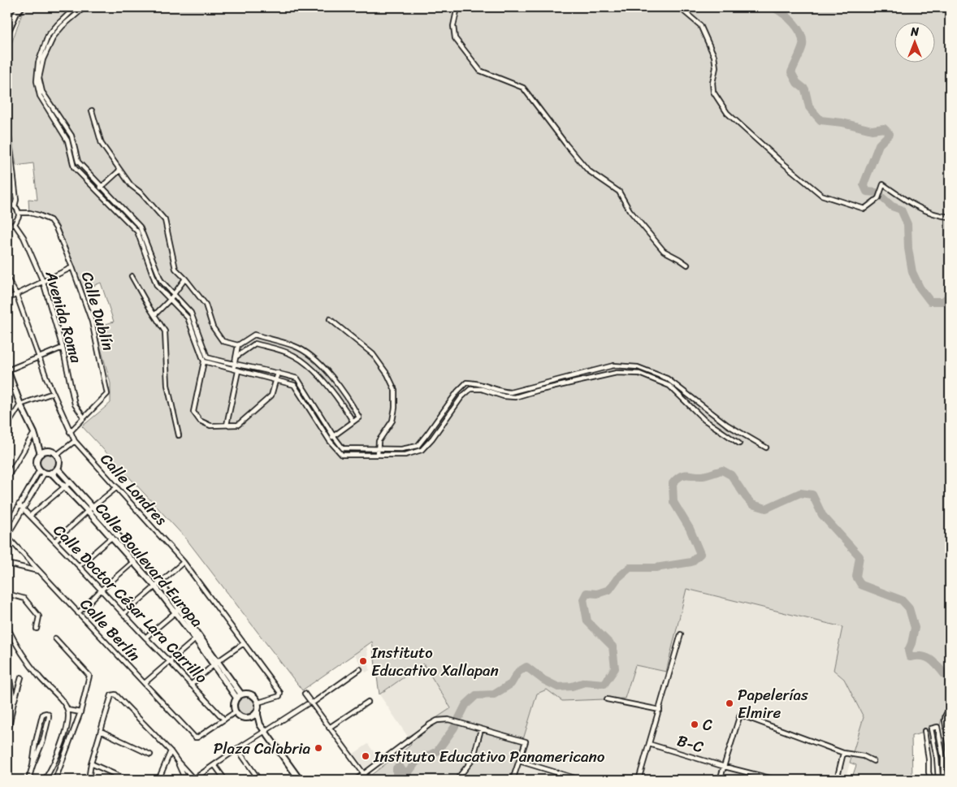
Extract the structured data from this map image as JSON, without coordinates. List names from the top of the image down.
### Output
{
  "streets": {
    "main road": ["Calle Boulevard Europa"],
    "street": [
      "Calle Dublín",
      "Avenida Roma",
      "Calle Londres",
      "Calle Doctor César Lara Carrillo",
      "Calle Berlín",
      "B-C"
    ]
  },
  "crossings": [
    ["Calle Dublín", "Avenida Roma"],
    ["Calle Dublín", "Calle Londres"],
    ["Calle Londres", "Calle Boulevard Europa"],
    ["Calle Doctor César Lara Carrillo", "Calle Berlín"]
  ],
  "places": [
    "Instituto Educativo Xallapan",
    "Papelerías Elmire",
    "C",
    "Plaza Calabria",
    "Instituto Educativo Panamericano"
  ],
  "north": "top"
}
